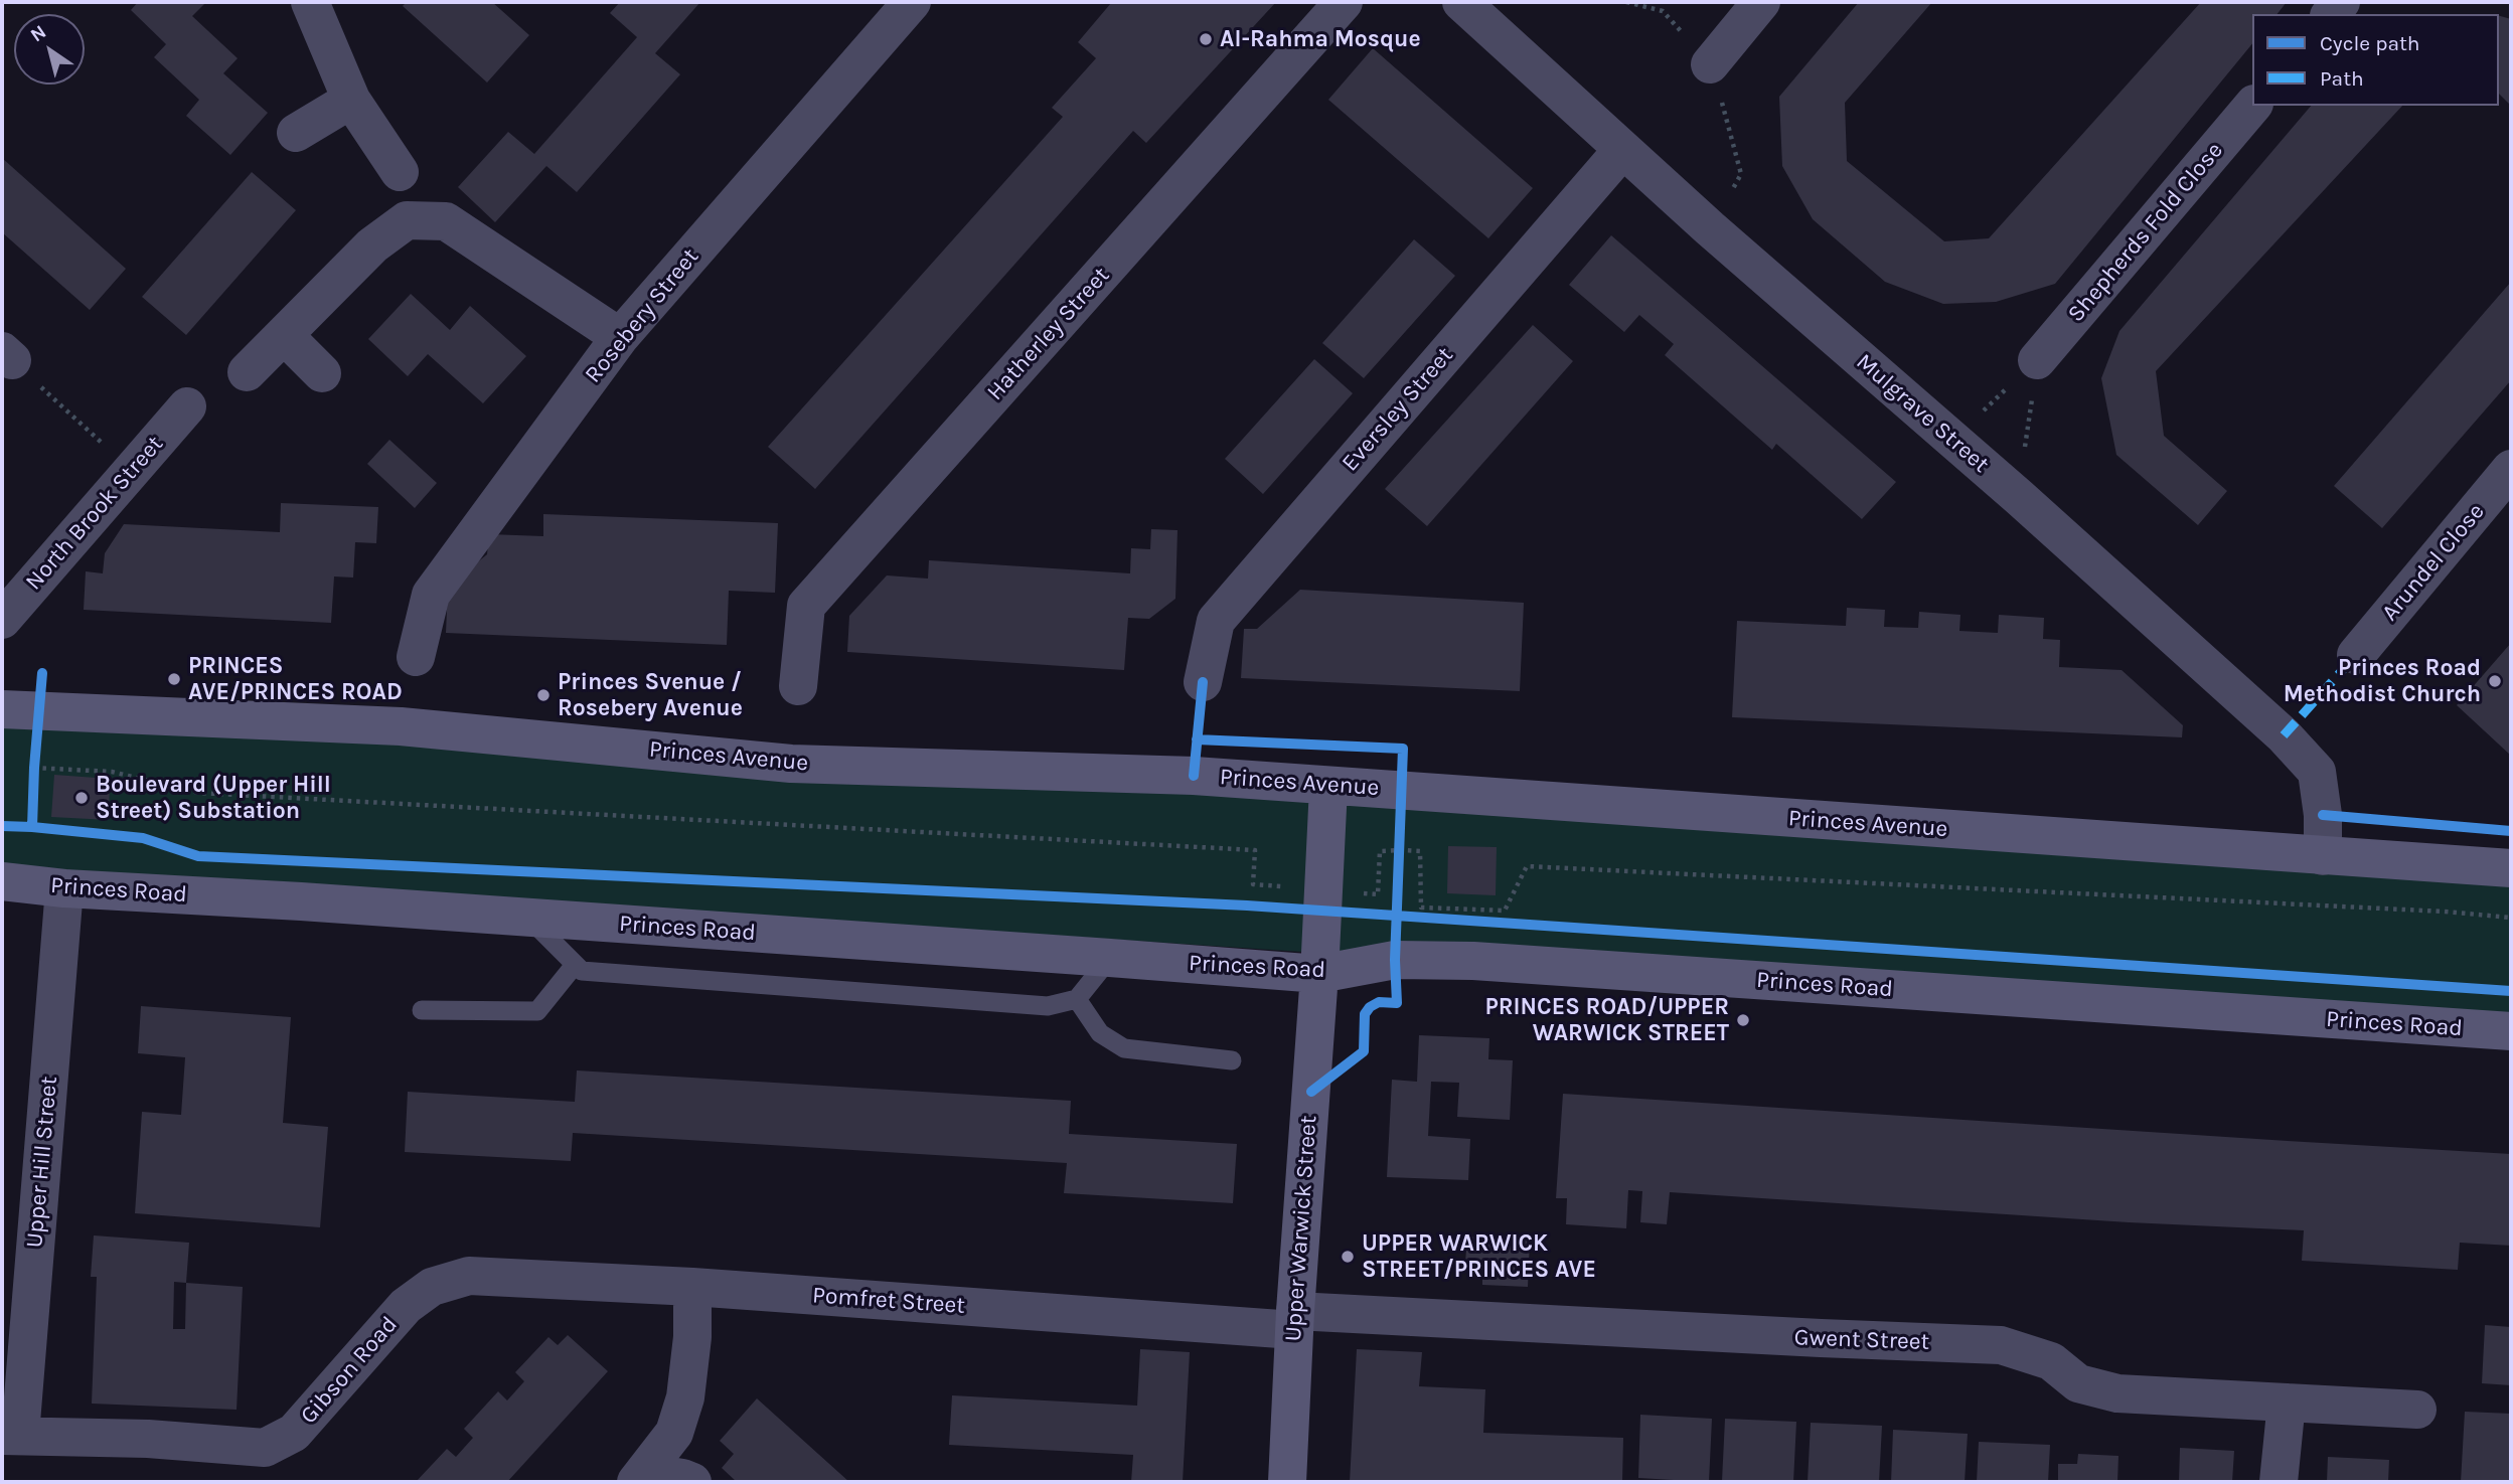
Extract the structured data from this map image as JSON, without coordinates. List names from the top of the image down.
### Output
{
  "streets": {
    "main road": ["Princes Avenue", "Princes Road", "Upper Warwick Street"],
    "street": [
      "Shepherds Fold Close",
      "Rosebery Street",
      "Hatherley Street",
      "Eversley Street",
      "Mulgrave Street",
      "North Brook Street",
      "Arundel Close",
      "Upper Hill Street",
      "Pomfret Street",
      "Gwent Street",
      "Gibson Road"
    ]
  },
  "crossings": [
    ["Eversley Street", "Mulgrave Street"],
    ["Mulgrave Street", "Princes Avenue"],
    ["Princes Avenue", "Upper Warwick Street"],
    ["Princes Road", "Upper Hill Street"],
    ["Princes Road", "Upper Warwick Street"],
    ["Upper Hill Street", "Gibson Road"],
    ["Upper Warwick Street", "Pomfret Street"],
    ["Upper Warwick Street", "Gwent Street"],
    ["Pomfret Street", "Gwent Street"],
    ["Pomfret Street", "Gibson Road"]
  ],
  "places": [
    "Al-Rahma Mosque",
    "PRINCES AVE/PRINCES ROAD",
    "Princes Road Methodist Church",
    "Princes Svenue / Rosebery Avenue",
    "Boulevard (Upper Hill Street) Substation",
    "PRINCES ROAD/UPPER WARWICK STREET",
    "UPPER WARWICK STREET/PRINCES AVE"
  ],
  "legend": ["Cycle path", "Path"],
  "north": "top left"
}
